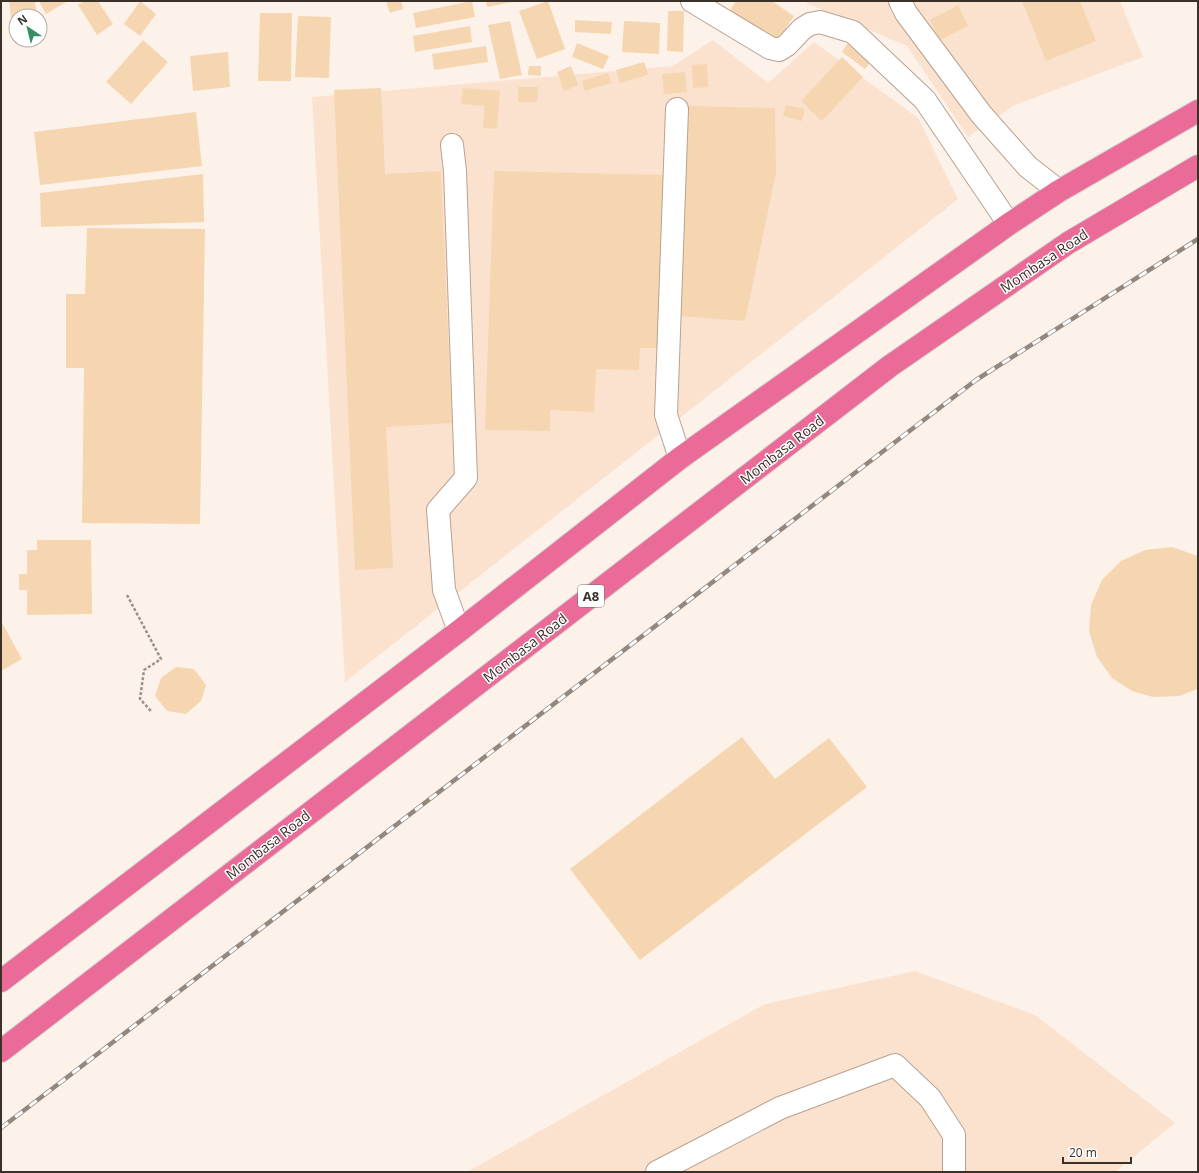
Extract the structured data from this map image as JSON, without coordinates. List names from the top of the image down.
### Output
{
  "streets": {
    "highway": ["Mombasa Road", "A8"]
  },
  "scale_bar": "20 m",
  "north": "top left"
}
